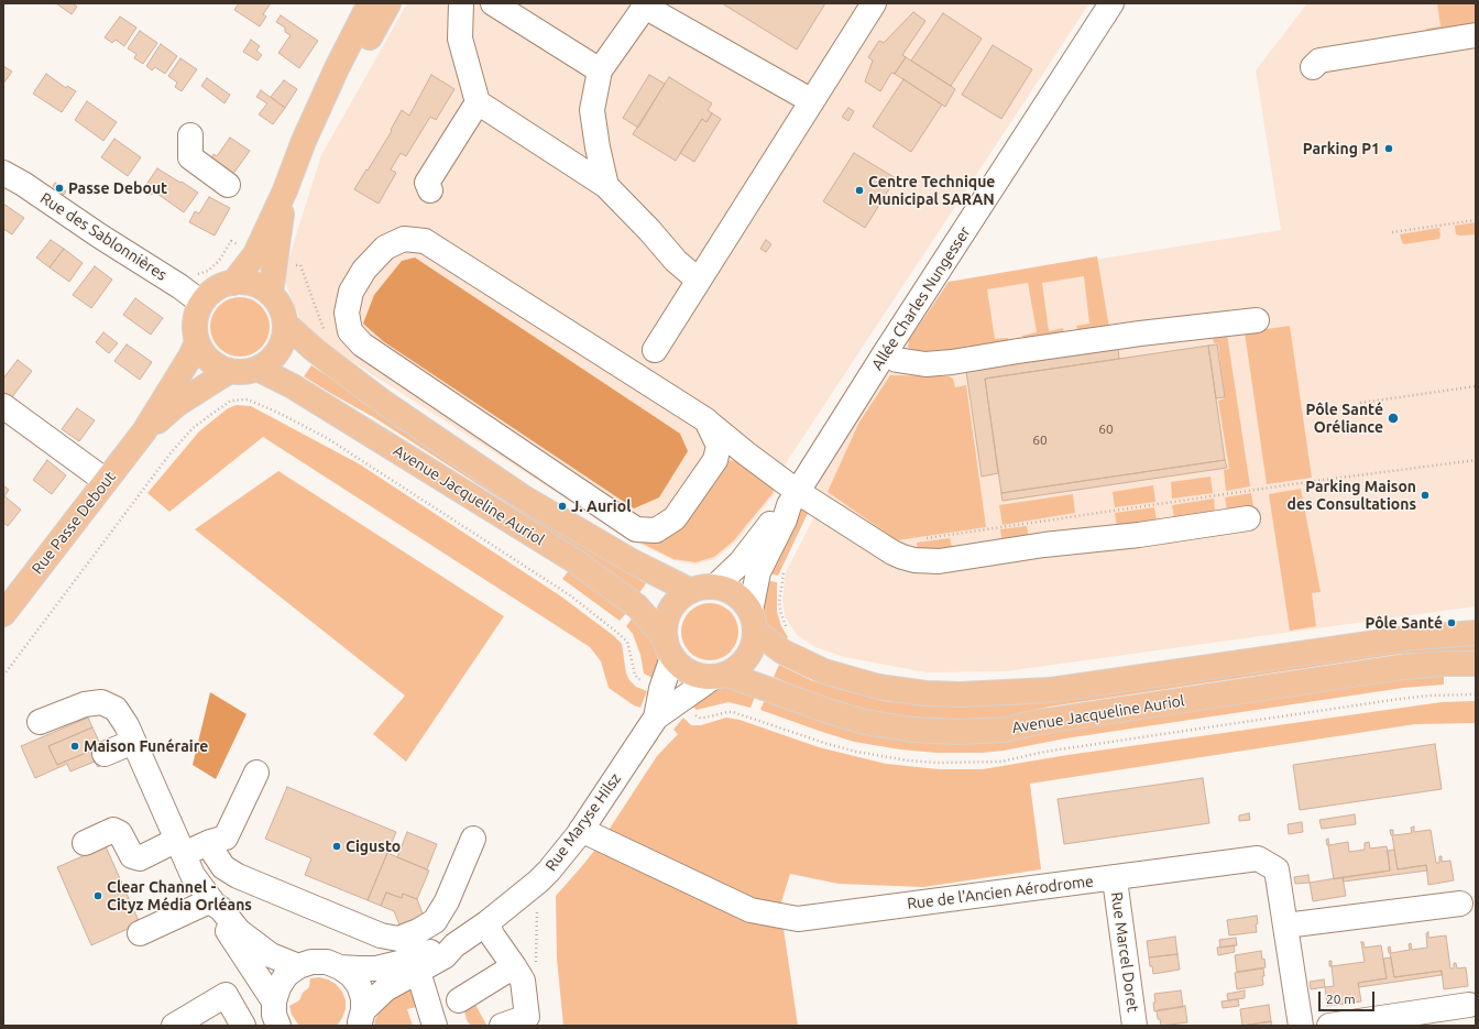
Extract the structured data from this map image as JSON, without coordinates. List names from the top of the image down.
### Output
{
  "streets": {
    "main road": ["Avenue Jacqueline Auriol", "Rue Passe Debout"],
    "street": [
      "Rue des Sablonnières",
      "Allée Charles Nungesser",
      "Rue Maryse Hilsz",
      "Rue de l'Ancien Aérodrome",
      "Rue Marcel Doret"
    ]
  },
  "crossings": [
    ["Rue des Sablonnières", "Avenue Jacqueline Auriol"],
    ["Rue des Sablonnières", "Rue Passe Debout"],
    ["Allée Charles Nungesser", "Avenue Jacqueline Auriol"],
    ["Avenue Jacqueline Auriol", "Rue Passe Debout"],
    ["Rue Maryse Hilsz", "Rue de l'Ancien Aérodrome"],
    ["Rue de l'Ancien Aérodrome", "Rue Marcel Doret"]
  ],
  "places": [
    "Parking P1",
    "Passe Debout",
    "Centre Technique Municipal SARAN",
    "Pôle Santé Oréliance",
    "Parking Maison des Consultations",
    "J. Auriol",
    "Pôle Santé",
    "Maison Funéraire",
    "Cigusto",
    "Clear Channel - Cityz Média Orléans"
  ],
  "house_numbers": ["60", "60"],
  "scale_bar": "20 m"
}
